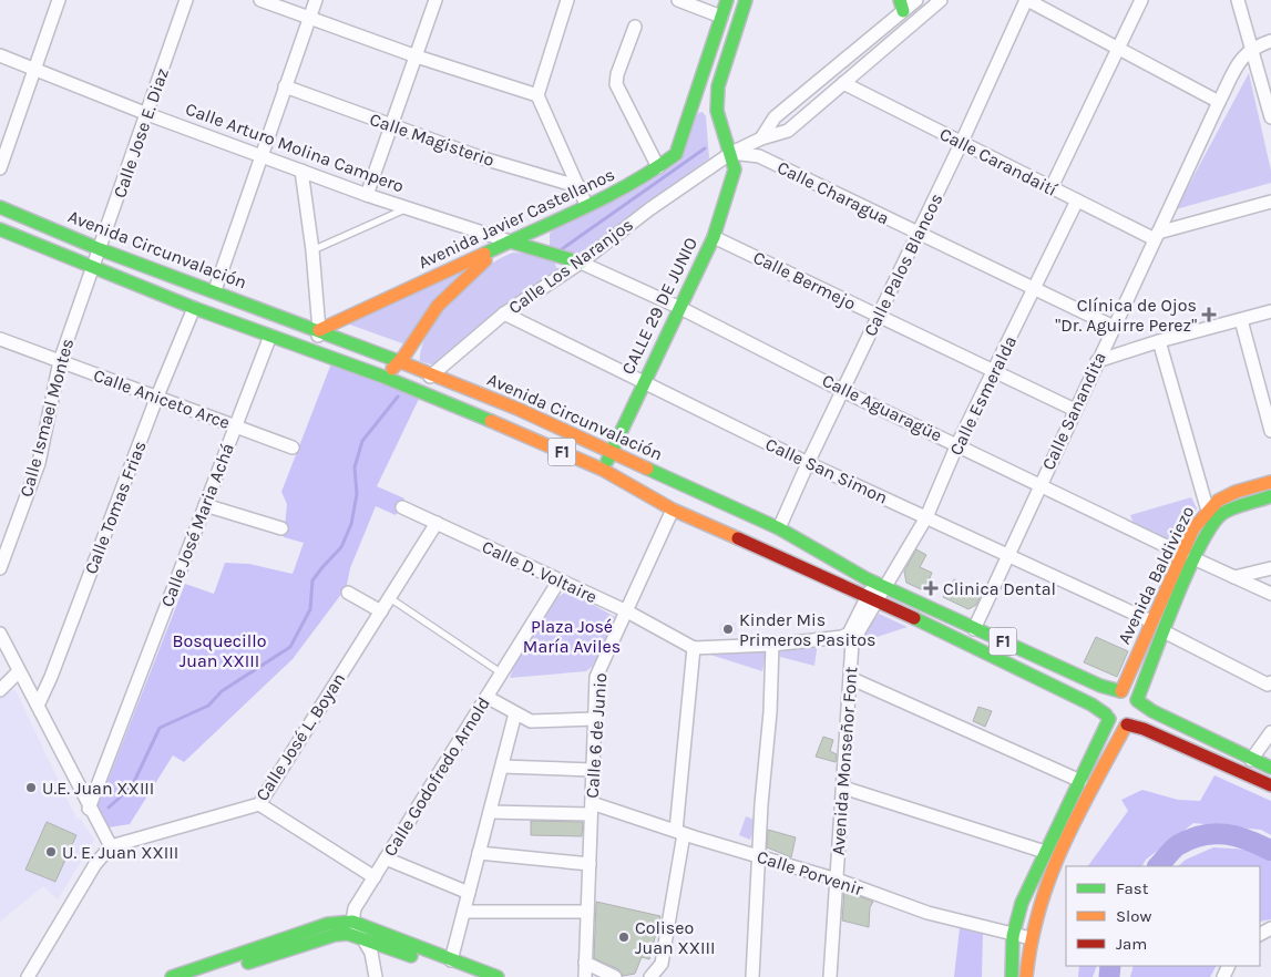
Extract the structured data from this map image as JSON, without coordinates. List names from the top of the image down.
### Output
{
  "streets": {
    "main road": [
      "Calle Arturo Molina Campero",
      "Avenida Javier Castellanos",
      "Avenida Circunvalación",
      "CALLE 29 DE JUNIO",
      "F1",
      "Avenida Baldiviezo"
    ],
    "street": [
      "Calle Jose E. Diaz",
      "Calle Magisterio",
      "Calle Carandaití",
      "Calle Charagua",
      "Calle Palos Blancos",
      "Calle Los Naranjos",
      "Calle Bermejo",
      "Calle Esmeralda",
      "Calle Aniceto Arce",
      "Calle Aguaragüe",
      "Calle Sanandita",
      "Calle Ismael Montes",
      "Calle San Simon",
      "Calle Tomas Frias",
      "Calle José Maria Achá",
      "Calle D. Voltaire",
      "Calle 6 de Junio",
      "Calle José L. Boyan",
      "Avenida Monseñor Font",
      "Calle Godofredo Arnold",
      "Calle Porvenir"
    ]
  },
  "crossings": [
    ["Calle Jose E. Diaz", "Calle Arturo Molina Campero"],
    ["Calle Jose E. Diaz", "Avenida Circunvalación"],
    ["Calle Jose E. Diaz", "Calle Ismael Montes"],
    ["Calle Arturo Molina Campero", "Avenida Javier Castellanos"],
    ["Calle Arturo Molina Campero", "Calle Los Naranjos"],
    ["Calle Arturo Molina Campero", "Calle Aguaragüe"],
    ["Calle Carandaití", "Calle Palos Blancos"],
    ["Calle Carandaití", "Calle Esmeralda"],
    ["Calle Carandaití", "Calle Sanandita"],
    ["Calle Charagua", "Calle Palos Blancos"],
    ["Calle Charagua", "Calle Los Naranjos"],
    ["Calle Charagua", "CALLE 29 DE JUNIO"],
    ["Calle Charagua", "Calle Esmeralda"],
    ["Calle Charagua", "Calle Sanandita"],
    ["Avenida Javier Castellanos", "Avenida Circunvalación"],
    ["Avenida Circunvalación", "Calle Palos Blancos"],
    ["Avenida Circunvalación", "Calle Los Naranjos"],
    ["Avenida Circunvalación", "CALLE 29 DE JUNIO"],
    ["Avenida Circunvalación", "Calle Esmeralda"],
    ["Avenida Circunvalación", "Calle Sanandita"],
    ["Avenida Circunvalación", "Calle Ismael Montes"],
    ["Avenida Circunvalación", "F1"],
    ["Avenida Circunvalación", "Calle Tomas Frias"],
    ["Avenida Circunvalación", "Calle José Maria Achá"],
    ["Avenida Circunvalación", "Avenida Baldiviezo"],
    ["Avenida Circunvalación", "Calle 6 de Junio"],
    ["Avenida Circunvalación", "Avenida Monseñor Font"],
    ["Calle Palos Blancos", "Calle Bermejo"],
    ["Calle Palos Blancos", "Calle Aguaragüe"],
    ["Calle Palos Blancos", "Calle San Simon"],
    ["Calle Los Naranjos", "CALLE 29 DE JUNIO"],
    ["Calle Los Naranjos", "Calle Aguaragüe"],
    ["Calle Los Naranjos", "Calle San Simon"],
    ["Calle Bermejo", "CALLE 29 DE JUNIO"],
    ["Calle Bermejo", "Calle Esmeralda"],
    ["Calle Bermejo", "Calle Sanandita"],
    ["CALLE 29 DE JUNIO", "Calle Aguaragüe"],
    ["CALLE 29 DE JUNIO", "Calle San Simon"],
    ["Calle Esmeralda", "Calle Aguaragüe"],
    ["Calle Esmeralda", "Calle San Simon"],
    ["Calle Esmeralda", "Avenida Monseñor Font"],
    ["Calle Aniceto Arce", "Calle Ismael Montes"],
    ["Calle Aniceto Arce", "Calle Tomas Frias"],
    ["Calle Aniceto Arce", "Calle José Maria Achá"],
    ["Calle Aguaragüe", "Calle Sanandita"],
    ["Calle Aguaragüe", "Avenida Baldiviezo"],
    ["Calle Sanandita", "Calle San Simon"],
    ["F1", "Avenida Baldiviezo"],
    ["Calle San Simon", "Avenida Baldiviezo"],
    ["Calle D. Voltaire", "Calle 6 de Junio"],
    ["Calle D. Voltaire", "Calle José L. Boyan"],
    ["Calle D. Voltaire", "Calle Godofredo Arnold"],
    ["Calle 6 de Junio", "Calle Porvenir"],
    ["Avenida Monseñor Font", "Calle Porvenir"]
  ],
  "parks": ["Plaza José María Aviles", "Bosquecillo Juan XXIII"],
  "places": {
    "health": ["Clínica de Ojos \"Dr. Aguirre Perez\"", "Clinica Dental"],
    "other": [
      "Kinder Mis Primeros Pasitos",
      "U.E. Juan XXIII",
      "U. E. Juan XXIII",
      "Coliseo Juan XXIII"
    ]
  },
  "legend": ["Fast", "Slow", "Jam"]
}
